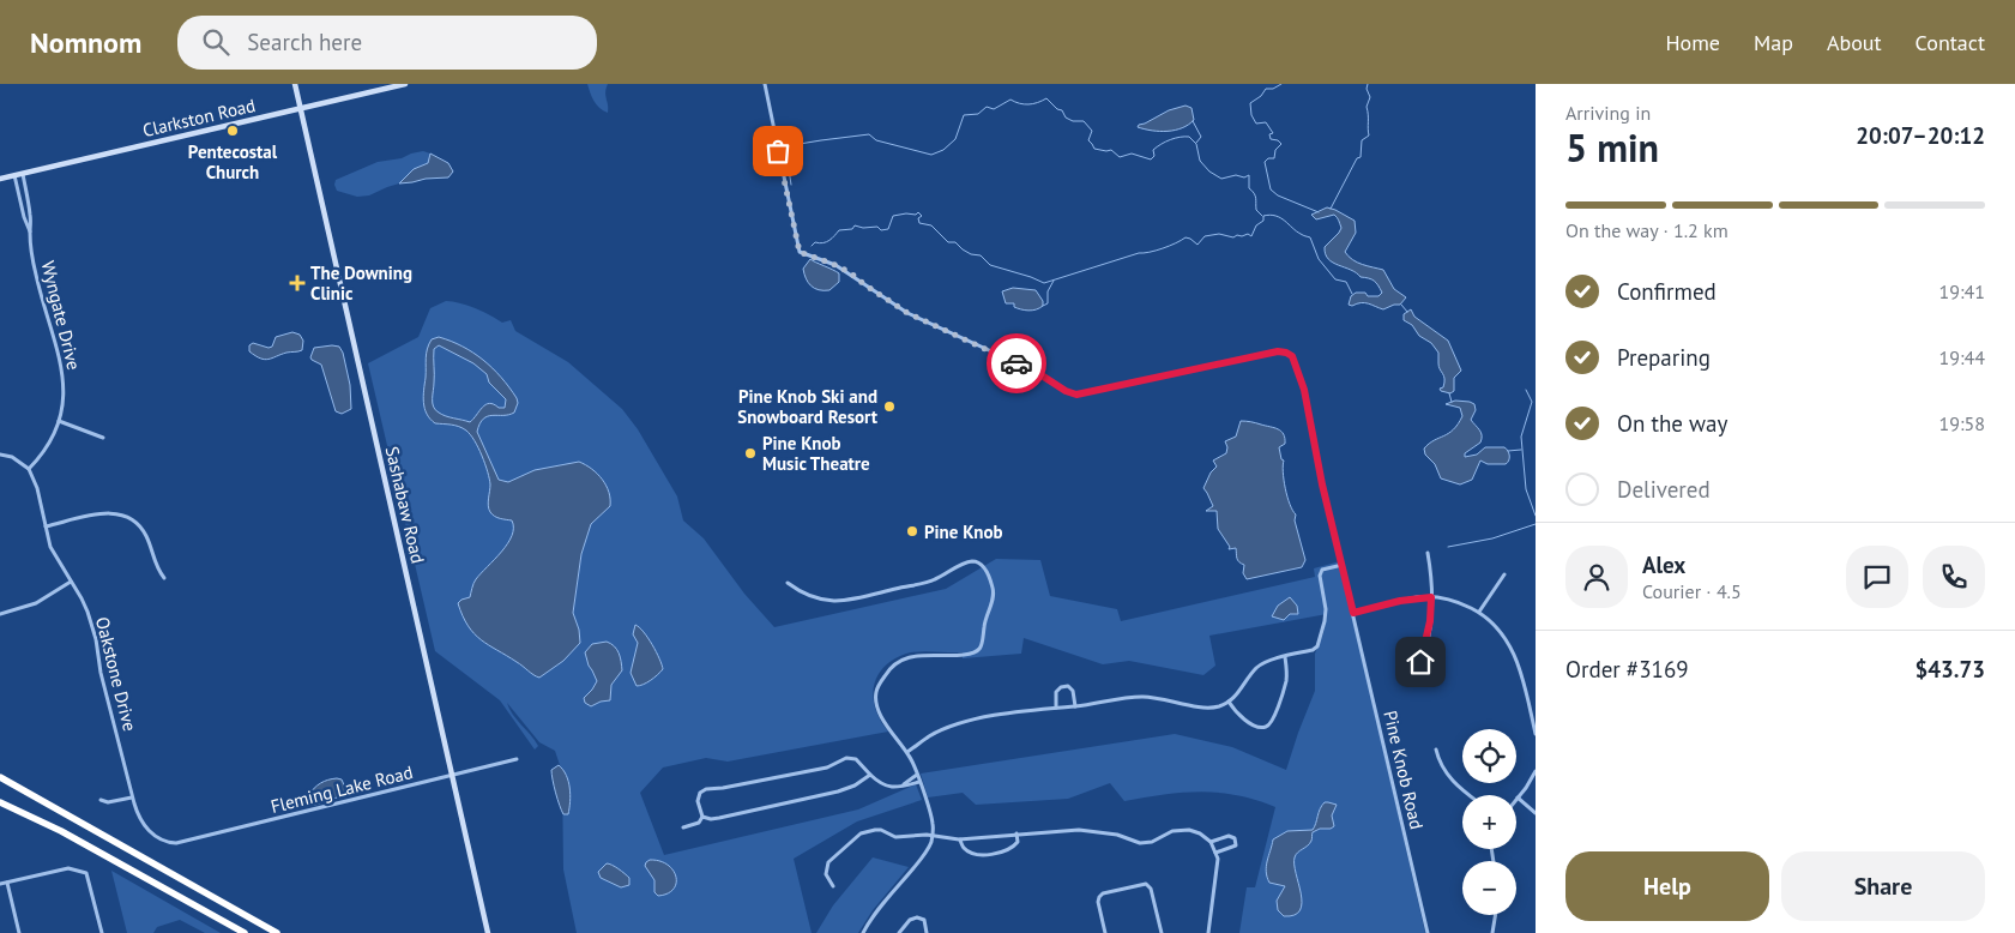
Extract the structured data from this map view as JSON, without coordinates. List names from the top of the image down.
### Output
{
  "streets": {
    "main road": ["Clarkston Road", "Sashabaw Road"],
    "street": [
      "Wyngate Drive",
      "Oakstone Drive",
      "Pine Knob Road",
      "Fleming Lake Road"
    ]
  },
  "crossings": [
    ["Clarkston Road", "Wyngate Drive"],
    ["Clarkston Road", "Sashabaw Road"],
    ["Wyngate Drive", "Oakstone Drive"],
    ["Sashabaw Road", "Fleming Lake Road"],
    ["Oakstone Drive", "Fleming Lake Road"]
  ],
  "places": {
    "other": [
      "Pentecostal Church",
      "Pine Knob Ski and Snowboard Resort",
      "Pine Knob Music Theatre",
      "Pine Knob"
    ],
    "health": ["The Downing Clinic"]
  },
  "page": {
    "header": "Nomnom",
    "search": "Search here",
    "nav": [
      "Home",
      "Map",
      "About",
      "Contact"
    ],
    "heading": ["5 min", "Arriving in", "20:07–20:12"],
    "panel": [
      "Alex",
      "Courier · 4.5",
      "Order #3169",
      "$43.73"
    ],
    "bar": "On the way · 1.2 km",
    "list": [
      ["Confirmed", "19:41"],
      ["Preparing", "19:44"],
      ["On the way", "19:58"],
      "Delivered"
    ],
    "map_buttons": ["+", "−"],
    "buttons": ["Help", "Share"]
  }
}
